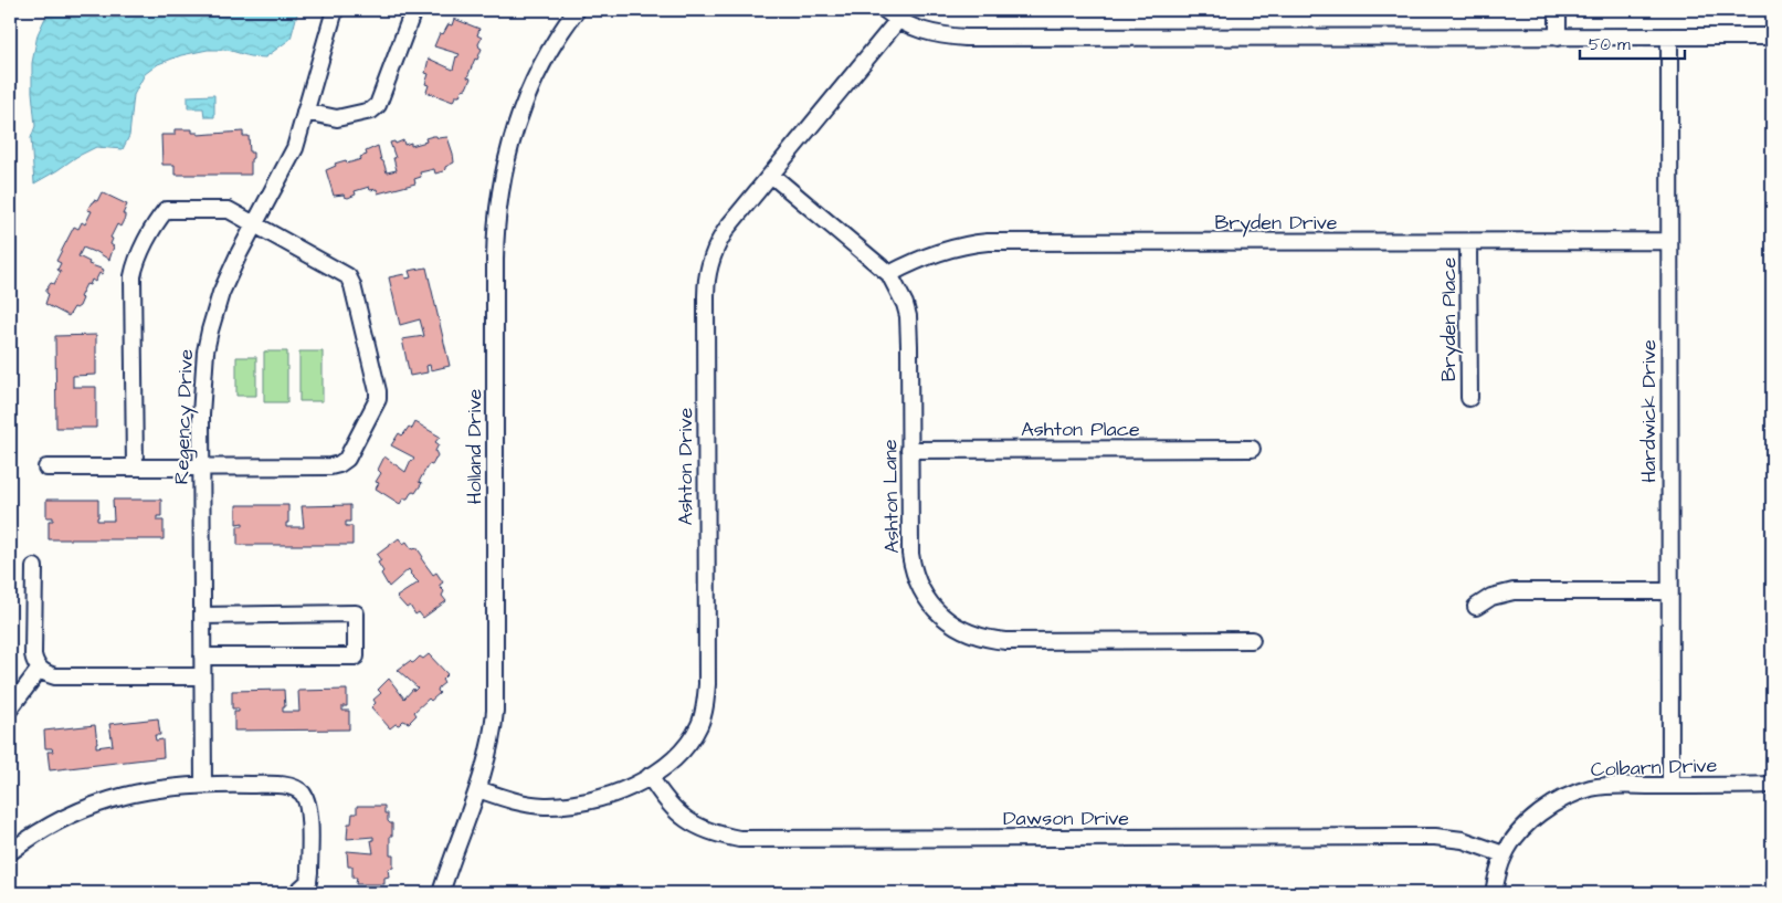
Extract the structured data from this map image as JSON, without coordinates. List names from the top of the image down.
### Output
{
  "streets": {
    "street": [
      "Bryden Drive",
      "Bryden Place",
      "Hardwick Drive",
      "Regency Drive",
      "Ashton Place",
      "Holland Drive",
      "Ashton Drive",
      "Ashton Lane",
      "Colbarn Drive",
      "Dawson Drive"
    ]
  },
  "crossings": [
    ["Bryden Drive", "Bryden Place"],
    ["Bryden Drive", "Hardwick Drive"],
    ["Bryden Drive", "Ashton Lane"],
    ["Hardwick Drive", "Colbarn Drive"],
    ["Ashton Place", "Ashton Lane"],
    ["Holland Drive", "Ashton Drive"],
    ["Ashton Drive", "Ashton Lane"],
    ["Ashton Drive", "Dawson Drive"],
    ["Colbarn Drive", "Dawson Drive"]
  ],
  "scale_bar": "50 m"
}
